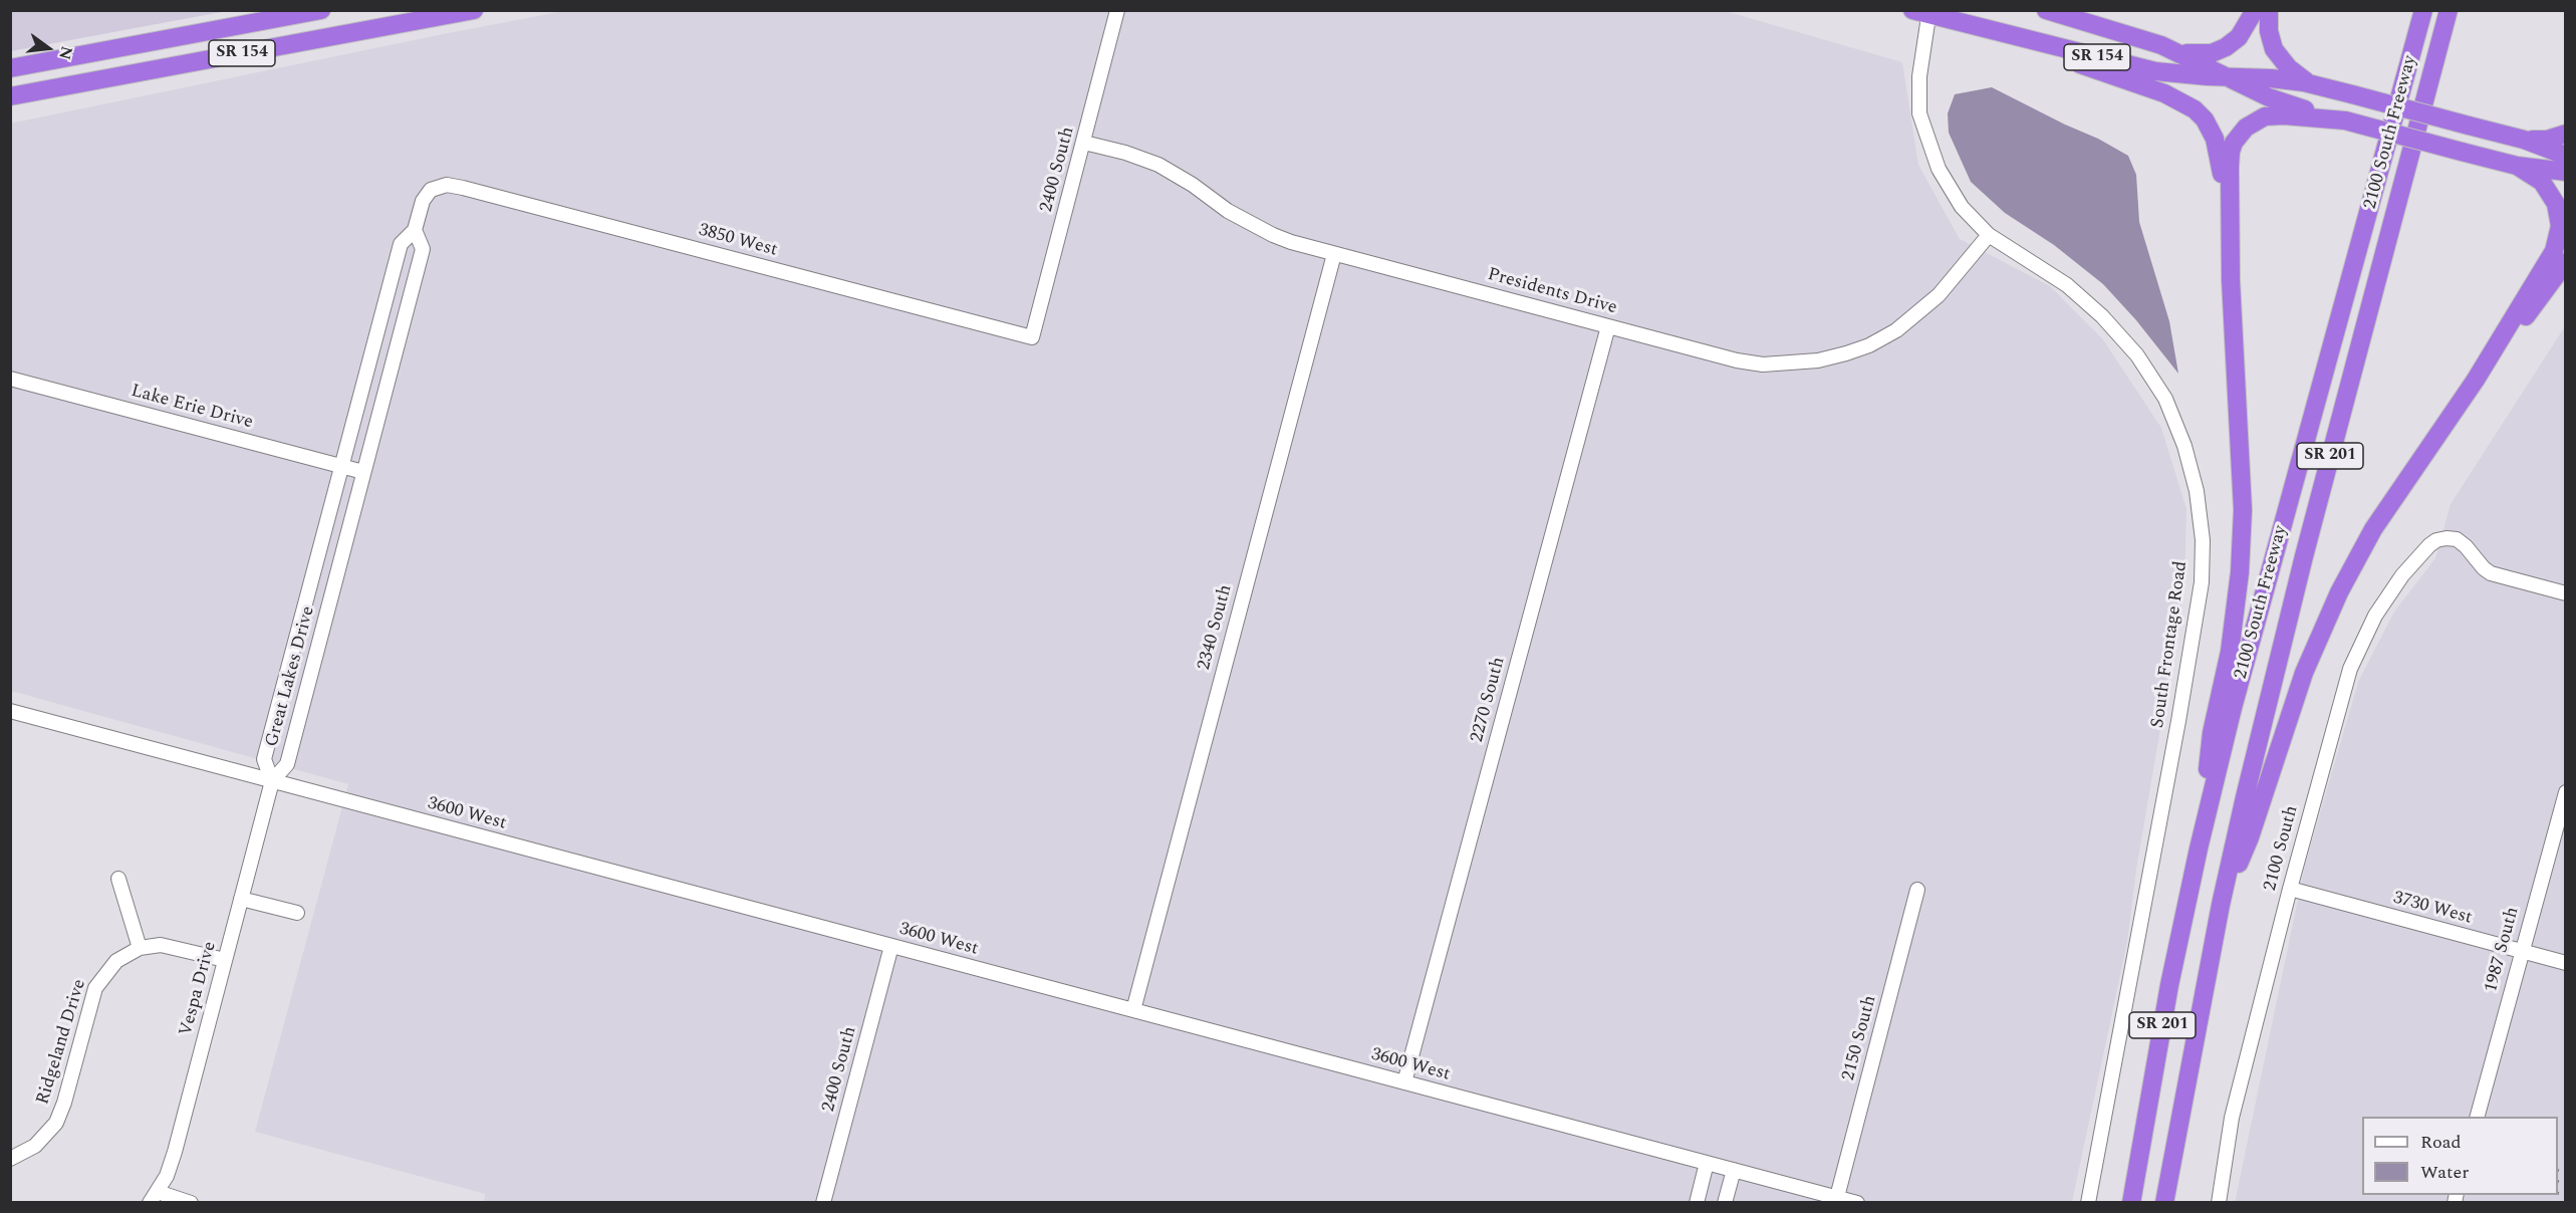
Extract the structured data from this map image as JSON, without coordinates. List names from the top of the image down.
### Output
{
  "streets": {
    "highway": ["SR 154", "2100 South Freeway", "SR 201"],
    "street": [
      "2400 South",
      "3850 West",
      "Presidents Drive",
      "Lake Erie Drive",
      "2340 South",
      "South Frontage Road",
      "Great Lakes Drive",
      "2270 South",
      "3600 West",
      "2100 South",
      "3730 West",
      "1987 South",
      "Vespa Drive",
      "2150 South",
      "Ridgeland Drive"
    ]
  },
  "crossings": [
    ["SR 154", "South Frontage Road"],
    ["2400 South", "3850 West"],
    ["2400 South", "Presidents Drive"],
    ["2400 South", "3600 West"],
    ["3850 West", "Great Lakes Drive"],
    ["Presidents Drive", "2340 South"],
    ["Presidents Drive", "South Frontage Road"],
    ["Presidents Drive", "2270 South"],
    ["Lake Erie Drive", "Great Lakes Drive"],
    ["2340 South", "3600 West"],
    ["Great Lakes Drive", "3600 West"],
    ["Great Lakes Drive", "Vespa Drive"],
    ["2270 South", "3600 West"],
    ["3600 West", "Vespa Drive"],
    ["3600 West", "2150 South"],
    ["2100 South", "3730 West"],
    ["3730 West", "1987 South"],
    ["Vespa Drive", "Ridgeland Drive"]
  ],
  "legend": ["Road", "Water"],
  "north": "right"
}
